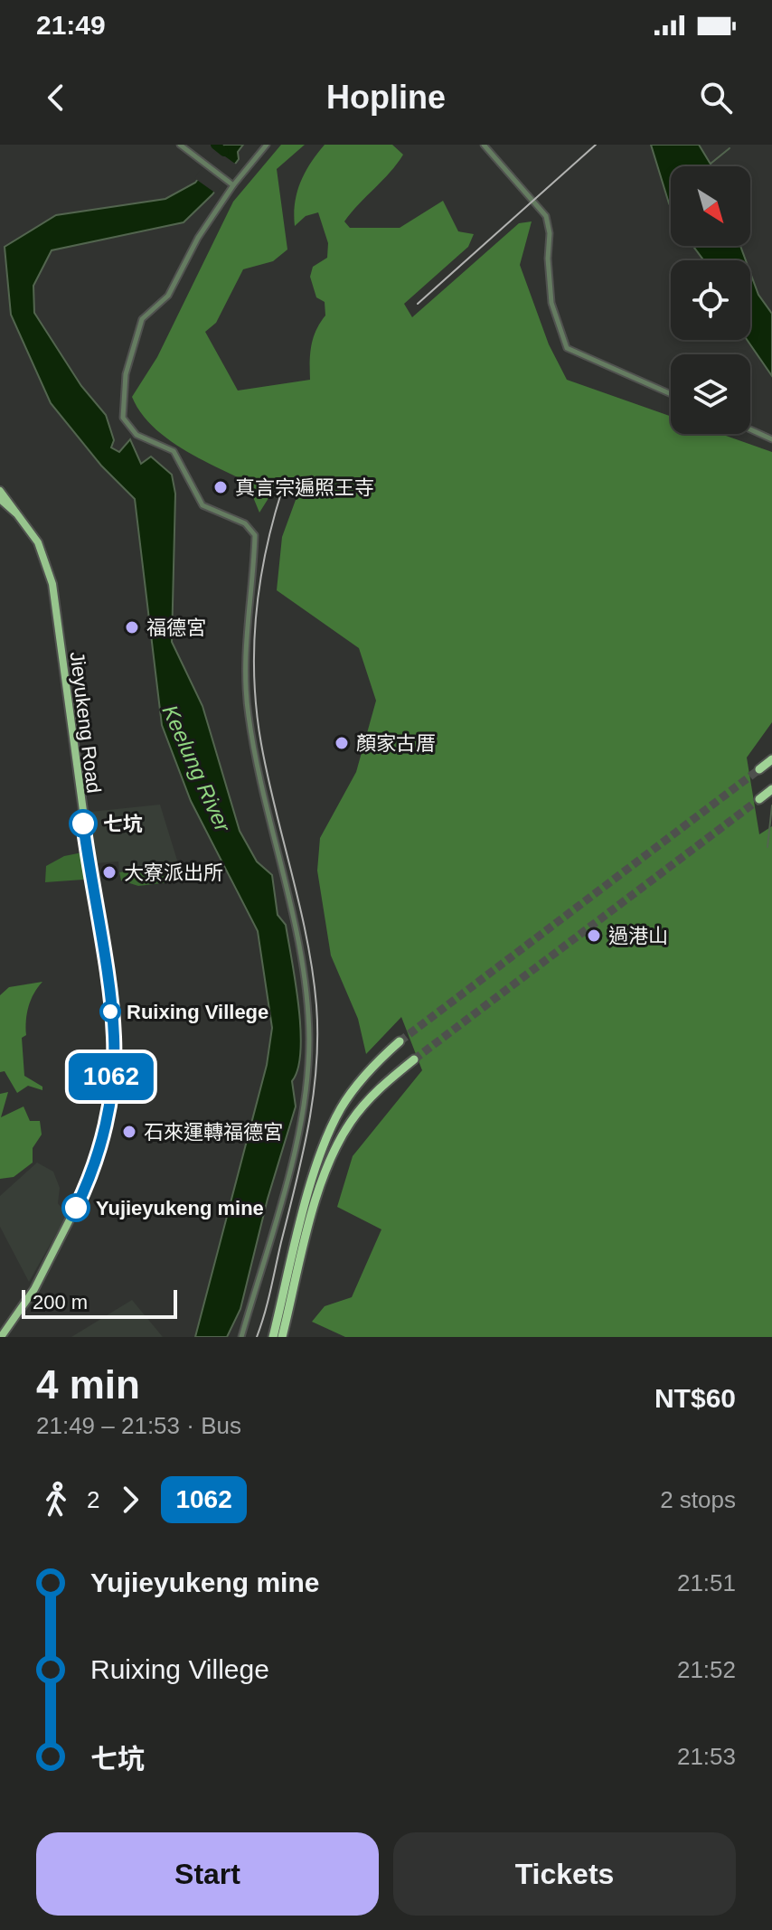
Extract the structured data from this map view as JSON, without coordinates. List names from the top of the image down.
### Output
{
  "streets": {
    "main road": ["Jieyukeng Road"]
  },
  "water": ["Keelung River"],
  "places": [
    "真言宗遍照王寺",
    "福德宮",
    "顏家古厝",
    "七坑",
    "大寮派出所",
    "過港山",
    "Ruixing Villege",
    "石來運轉福德宮",
    "Yujieyukeng mine"
  ],
  "lines": ["bus line 1062"],
  "scale_bar": "200 m",
  "north": "bottom right",
  "page": {
    "status": "21:49",
    "header": "Hopline",
    "on_map": "1062",
    "scale": "200 m",
    "heading": ["4 min", "21:49 – 21:53 · Bus", "NT$60"],
    "legs": ["2", "1062", "2 stops"],
    "list": [
      {
        "name": "Yujieyukeng mine",
        "value": "21:51"
      },
      {
        "name": "Ruixing Villege",
        "value": "21:52"
      },
      {
        "name": "七坑",
        "value": "21:53"
      }
    ],
    "buttons": ["Start", "Tickets"]
  }
}
